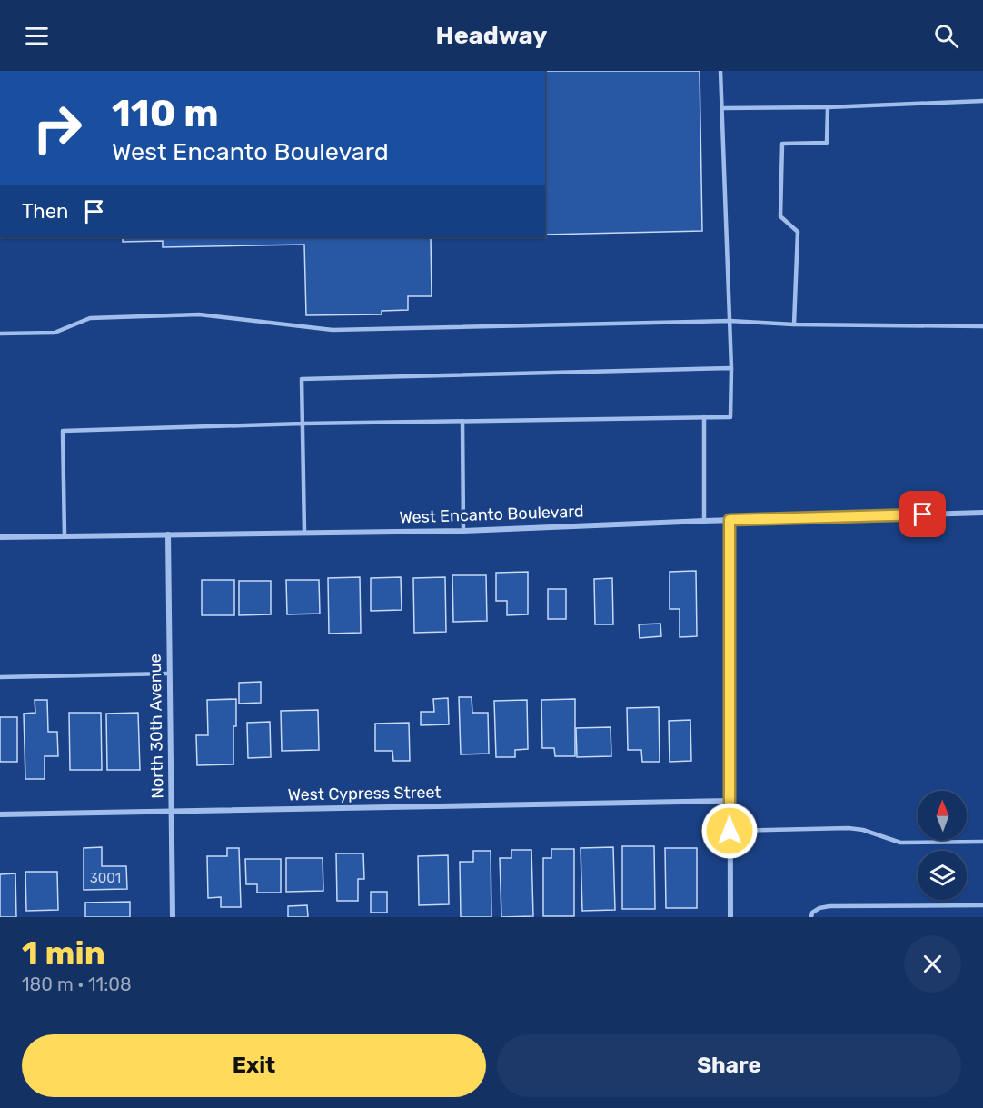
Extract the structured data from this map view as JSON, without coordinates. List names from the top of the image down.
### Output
{
  "streets": {
    "street": ["West Encanto Boulevard", "North 30th Avenue", "West Cypress Street"]
  },
  "crossings": [
    ["West Encanto Boulevard", "North 30th Avenue"],
    ["North 30th Avenue", "West Cypress Street"]
  ],
  "house_numbers": ["3001"],
  "north": "top",
  "page": {
    "header": "Headway",
    "turn": ["110 m", "West Encanto Boulevard"],
    "then": "Then",
    "heading": ["1 min", "180 m · 11:08"],
    "buttons": ["Exit", "Share"]
  }
}
